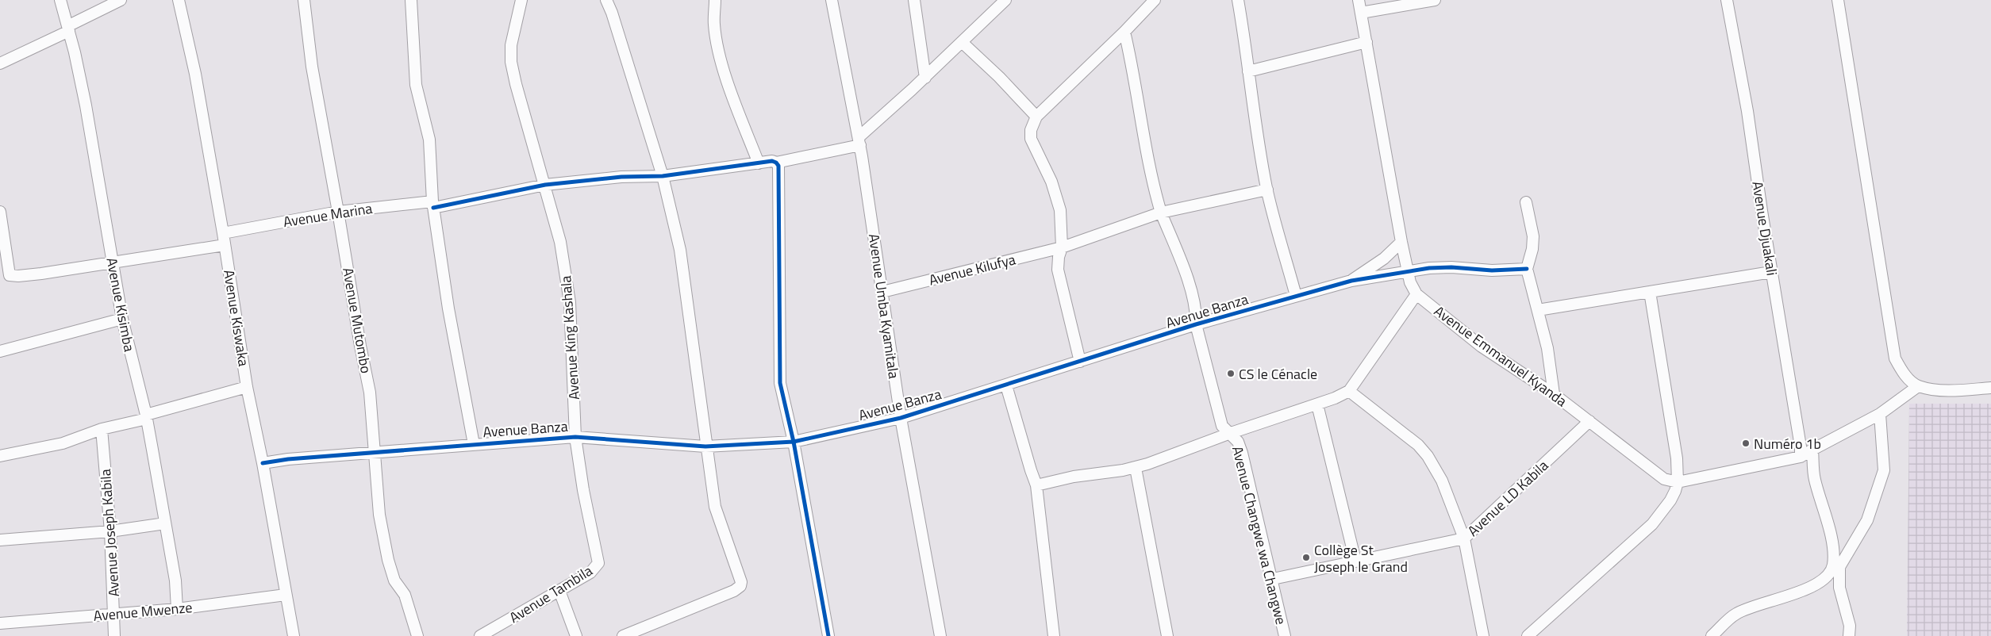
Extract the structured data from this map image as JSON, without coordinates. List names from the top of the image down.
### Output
{
  "streets": {
    "street": [
      "Avenue Marina",
      "Avenue Djuakali",
      "Avenue Kilufya",
      "Avenue Kisimba",
      "Avenue Umba Kyamitala",
      "Avenue Banza",
      "Avenue Kiswaka",
      "Avenue Mutombo",
      "Avenue King Kashala",
      "Avenue Emmanuel Kyanda",
      "Avenue LD Kabila",
      "Avenue Joseph Kabila",
      "Avenue Changwe wa Changwe",
      "Avenue Tambila",
      "Avenue Mwenze"
    ]
  },
  "crossings": [
    ["Avenue Marina", "Avenue Umba Kyamitala"],
    ["Avenue Marina", "Avenue Kiswaka"],
    ["Avenue Marina", "Avenue Mutombo"],
    ["Avenue Marina", "Avenue King Kashala"],
    ["Avenue Kilufya", "Avenue Umba Kyamitala"],
    ["Avenue Kilufya", "Avenue Changwe wa Changwe"],
    ["Avenue Kisimba", "Avenue Mwenze"],
    ["Avenue Umba Kyamitala", "Avenue Banza"],
    ["Avenue Banza", "Avenue Kiswaka"],
    ["Avenue Banza", "Avenue Mutombo"],
    ["Avenue Banza", "Avenue King Kashala"],
    ["Avenue Banza", "Avenue Changwe wa Changwe"],
    ["Avenue Kiswaka", "Avenue Mwenze"],
    ["Avenue King Kashala", "Avenue Tambila"],
    ["Avenue Emmanuel Kyanda", "Avenue LD Kabila"],
    ["Avenue LD Kabila", "Avenue Changwe wa Changwe"],
    ["Avenue Joseph Kabila", "Avenue Mwenze"]
  ],
  "places": ["CS le Cénacle", "Numéro 1b", "Collège St Joseph le Grand"]
}
